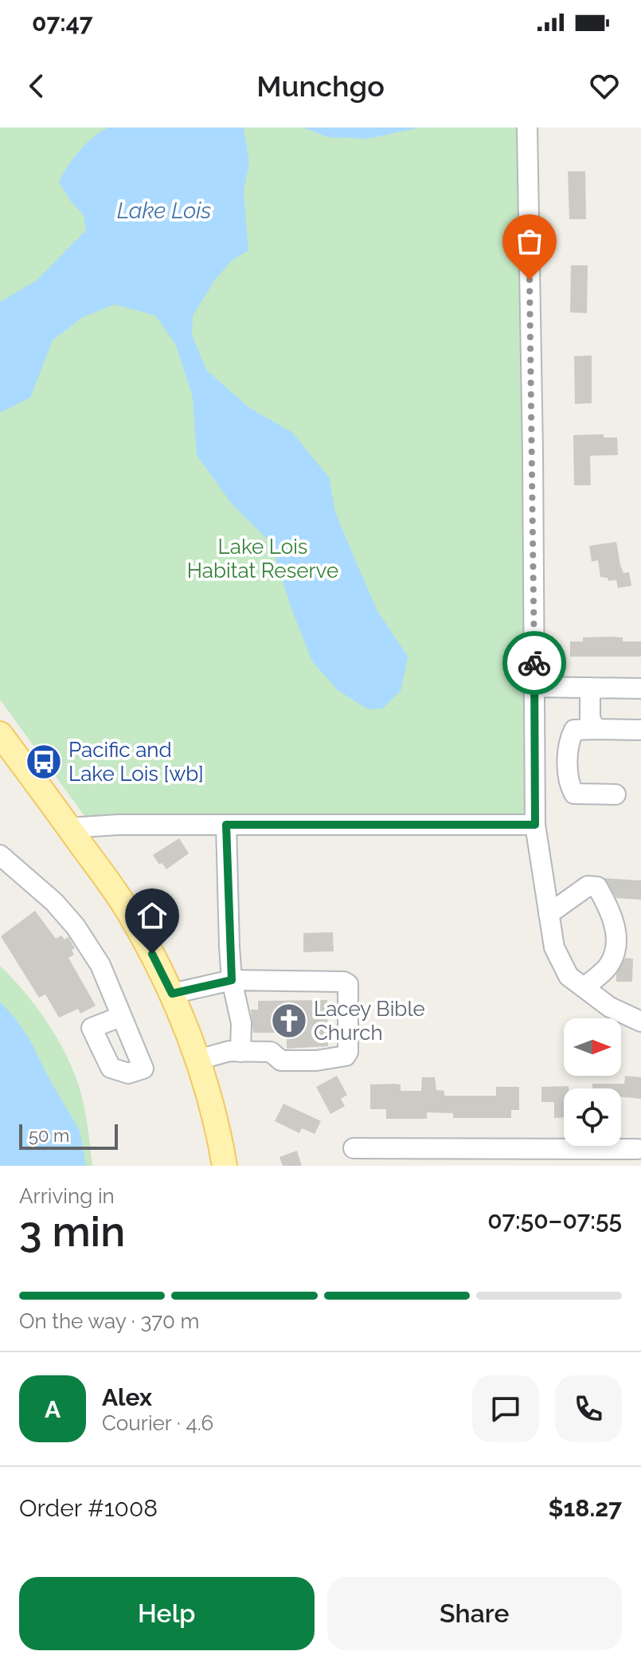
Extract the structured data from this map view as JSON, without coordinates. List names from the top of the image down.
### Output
{
  "water": ["Lake Lois"],
  "parks": ["Lake Lois Habitat Reserve"],
  "places": {
    "bus stop": ["Pacific and Lake Lois [wb]"],
    "church": ["Lacey Bible Church"]
  },
  "scale_bar": "50 m",
  "north": "right",
  "page": {
    "status": "07:47",
    "header": "Munchgo",
    "scale": "50 m",
    "heading": ["3 min", "Arriving in", "07:50–07:55"],
    "panel": [
      "Alex",
      "Courier · 4.6",
      "Order #1008",
      "$18.27"
    ],
    "bar": "On the way · 370 m",
    "round": "A",
    "buttons": ["Help", "Share"]
  }
}
